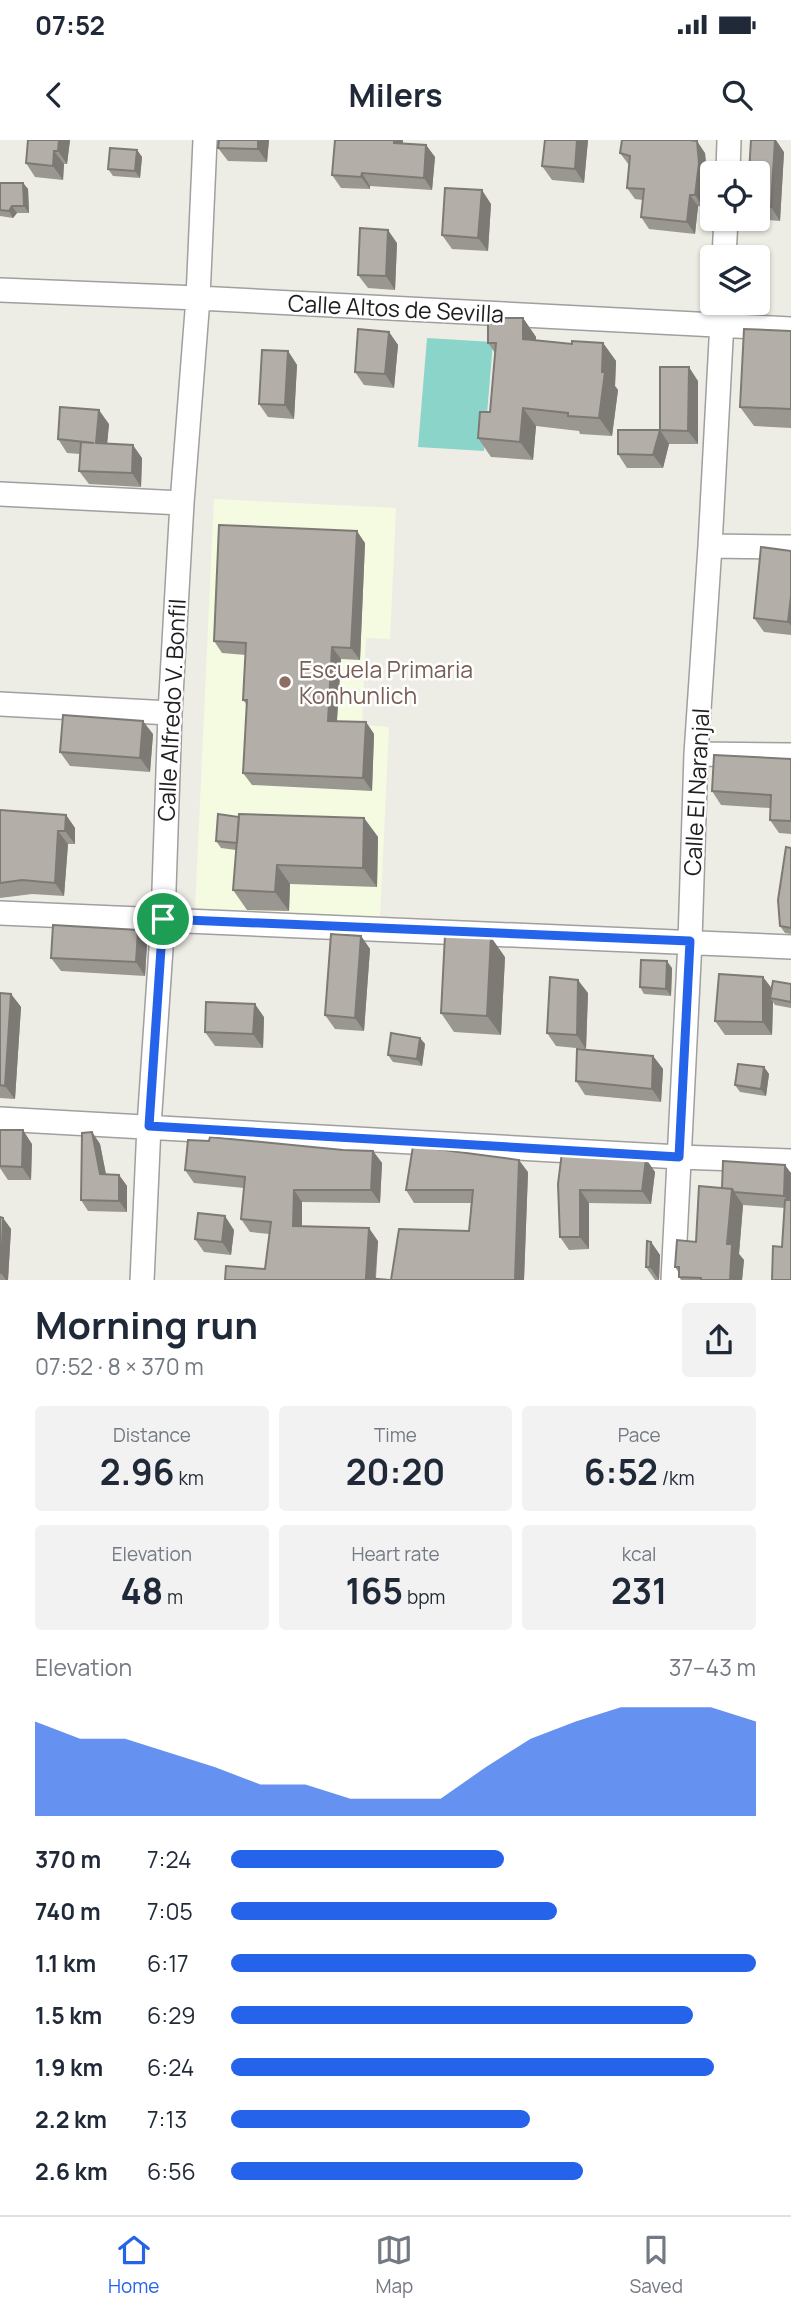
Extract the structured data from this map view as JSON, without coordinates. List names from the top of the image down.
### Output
{
  "streets": {
    "street": ["Calle Altos de Sevilla", "Calle Alfredo V. Bonfil", "Calle El Naranjal"]
  },
  "crossings": [
    ["Calle Altos de Sevilla", "Calle Alfredo V. Bonfil"]
  ],
  "places": ["Escuela Primaria Konhunlich"],
  "page": {
    "status": "07:52",
    "header": "Milers",
    "heading": ["Morning run", "07:52 · 8 × 370 m"],
    "stats": [
      ["Distance", "2.96 km"],
      ["Time", "20:20"],
      ["Pace", "6:52 /km"],
      ["Elevation", "48 m"],
      ["Heart rate", "165 bpm"],
      ["kcal", "231"]
    ],
    "chart": ["Elevation", "37–43 m"],
    "list": [
      {
        "name": "370 m",
        "note": "7:24"
      },
      {
        "name": "740 m",
        "note": "7:05"
      },
      {
        "name": "1.1 km",
        "note": "6:17"
      },
      {
        "name": "1.5 km",
        "note": "6:29"
      },
      {
        "name": "1.9 km",
        "note": "6:24"
      },
      {
        "name": "2.2 km",
        "note": "7:13"
      },
      {
        "name": "2.6 km",
        "note": "6:56"
      }
    ],
    "tabs": ["Home", "Map", "Saved"]
  }
}
